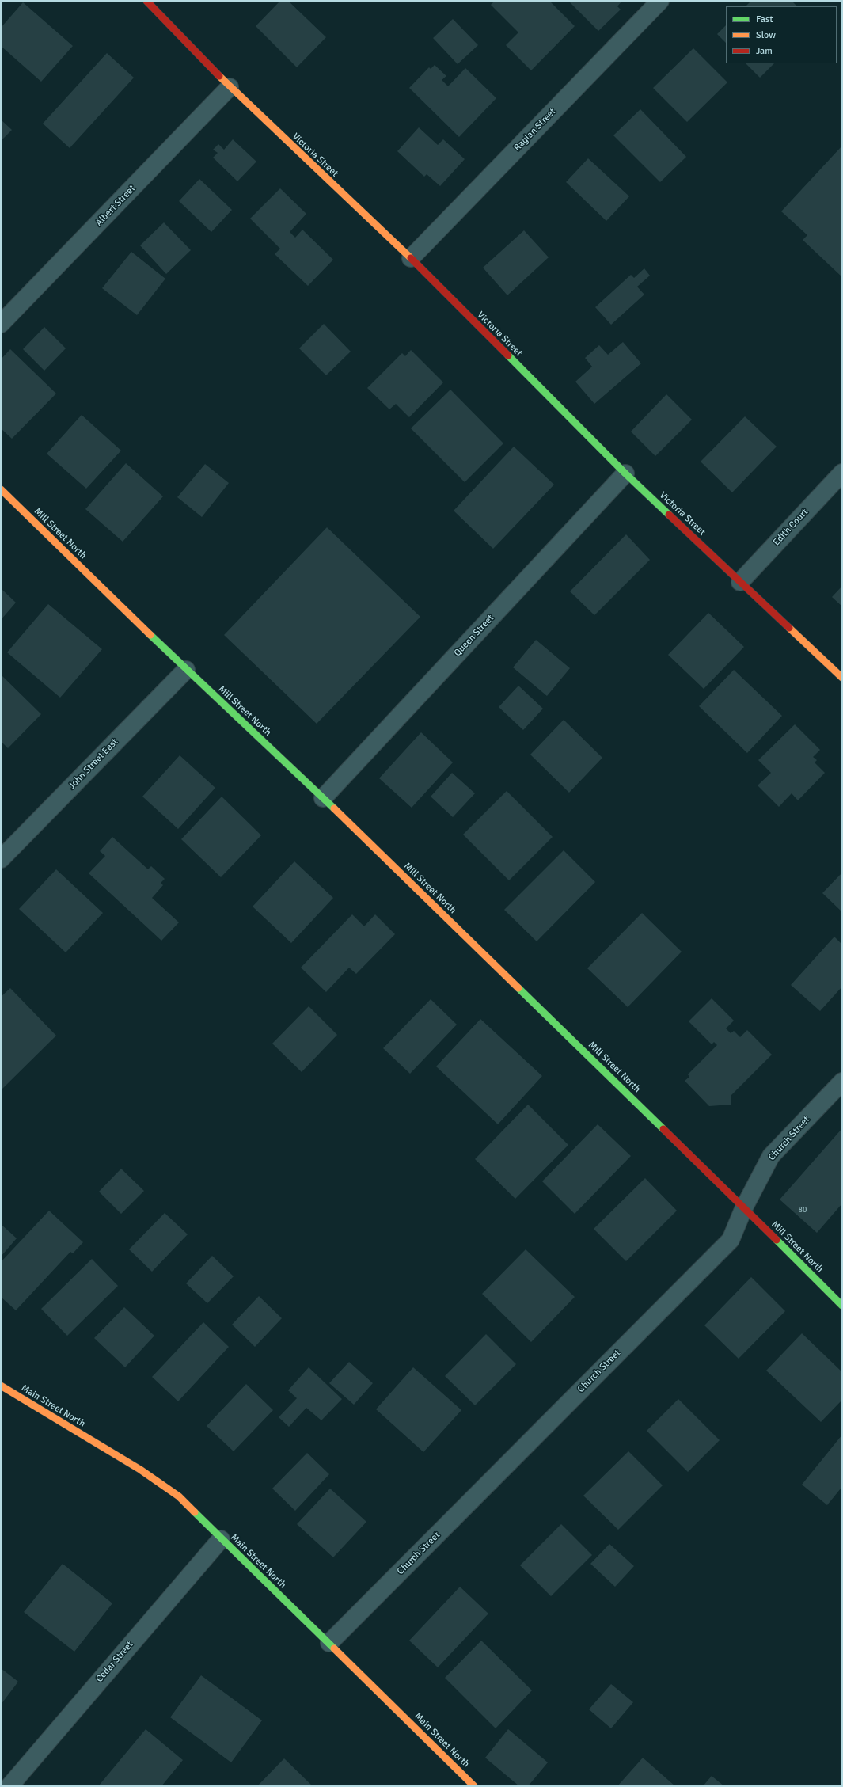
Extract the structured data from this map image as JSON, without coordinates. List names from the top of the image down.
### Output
{
  "streets": {
    "street": [
      "Raglan Street",
      "Victoria Street",
      "Albert Street",
      "Edith Court",
      "Mill Street North",
      "Queen Street",
      "John Street East",
      "Church Street",
      "Main Street North",
      "Cedar Street"
    ]
  },
  "crossings": [
    ["Raglan Street", "Victoria Street"],
    ["Victoria Street", "Albert Street"],
    ["Victoria Street", "Edith Court"],
    ["Victoria Street", "Queen Street"],
    ["Mill Street North", "Queen Street"],
    ["Mill Street North", "John Street East"],
    ["Mill Street North", "Church Street"],
    ["Church Street", "Main Street North"],
    ["Main Street North", "Cedar Street"]
  ],
  "house_numbers": ["80"],
  "legend": ["Fast", "Slow", "Jam"]
}
